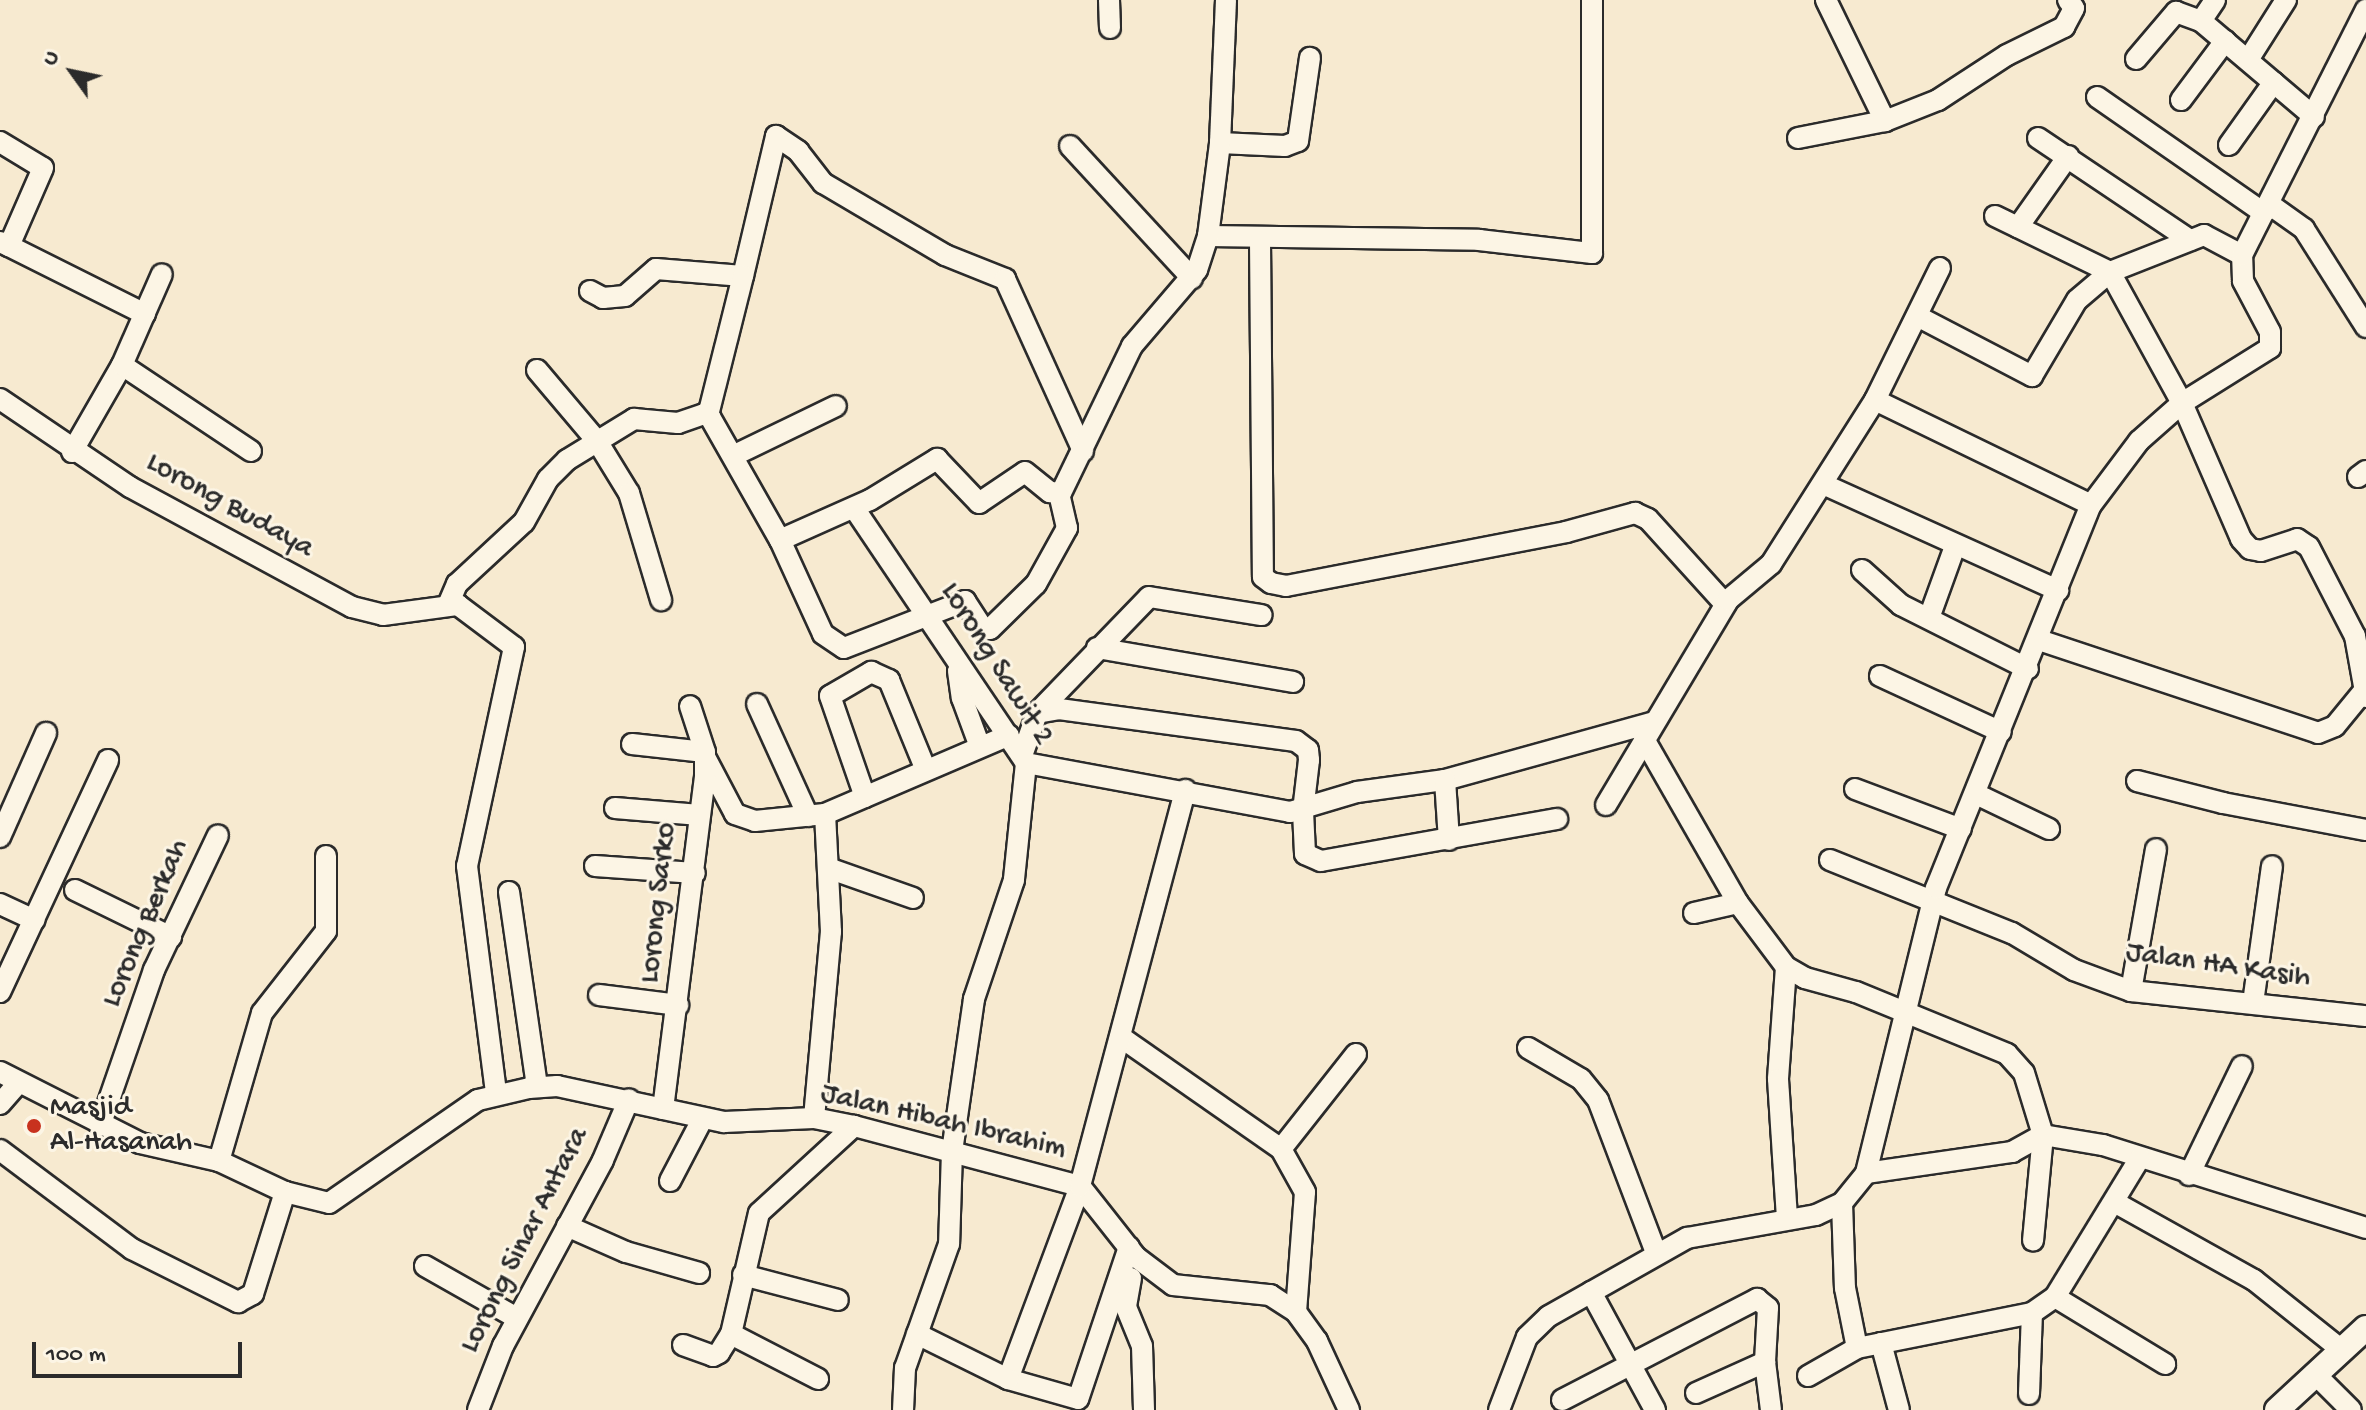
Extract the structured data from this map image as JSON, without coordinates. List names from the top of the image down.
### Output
{
  "streets": {
    "street": [
      "Lorong Budaya",
      "Lorong Sawit 2",
      "Lorong Sarko",
      "Lorong Berkah",
      "Jalan HA Kasih",
      "Jalan Hibah Ibrahim",
      "Lorong Sinar Antara"
    ]
  },
  "crossings": [
    ["Lorong Sawit 2", "Jalan Hibah Ibrahim"],
    ["Lorong Sarko", "Jalan Hibah Ibrahim"],
    ["Lorong Berkah", "Jalan Hibah Ibrahim"],
    ["Jalan Hibah Ibrahim", "Lorong Sinar Antara"]
  ],
  "places": ["Masjid Al-Hasanah"],
  "scale_bar": "100 m",
  "north": "top left"
}
